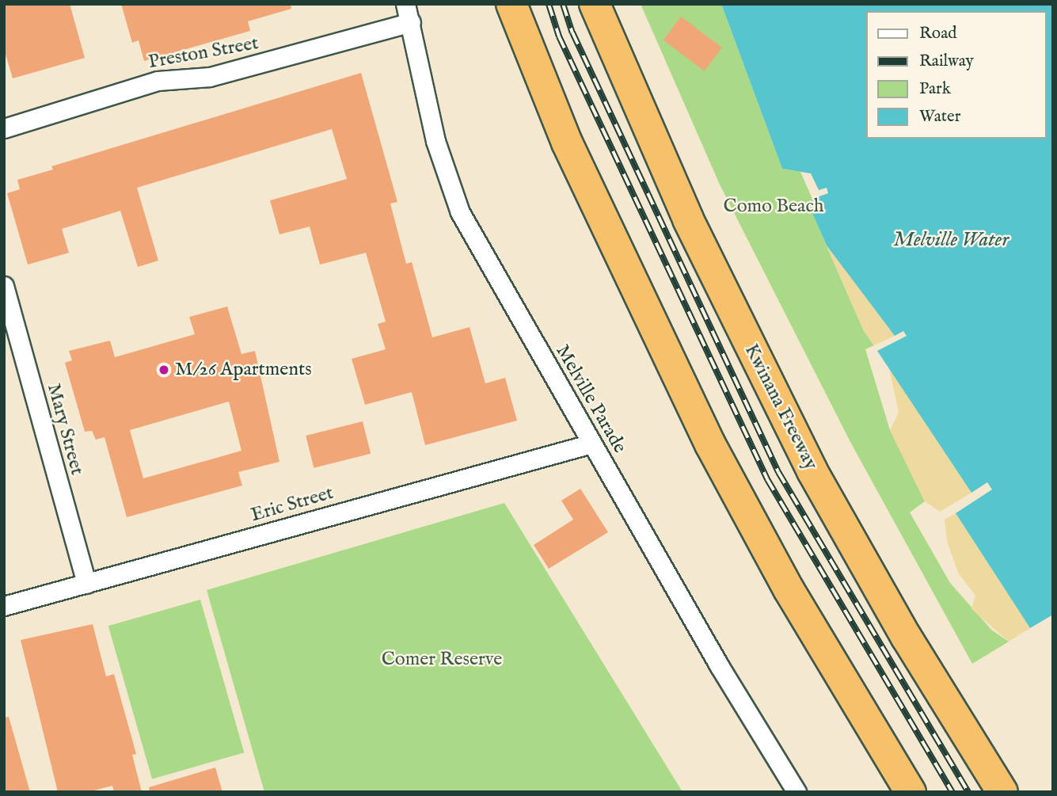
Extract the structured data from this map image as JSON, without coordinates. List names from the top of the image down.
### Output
{
  "streets": {
    "highway": ["Kwinana Freeway"],
    "street": [
      "Preston Street",
      "Melville Parade",
      "Mary Street",
      "Eric Street"
    ]
  },
  "crossings": [
    ["Preston Street", "Melville Parade"],
    ["Melville Parade", "Eric Street"],
    ["Mary Street", "Eric Street"]
  ],
  "water": ["Melville Water"],
  "parks": ["Como Beach", "Comer Reserve"],
  "places": ["M/26 Apartments"],
  "legend": [
    "Road",
    "Railway",
    "Park",
    "Water"
  ]
}
